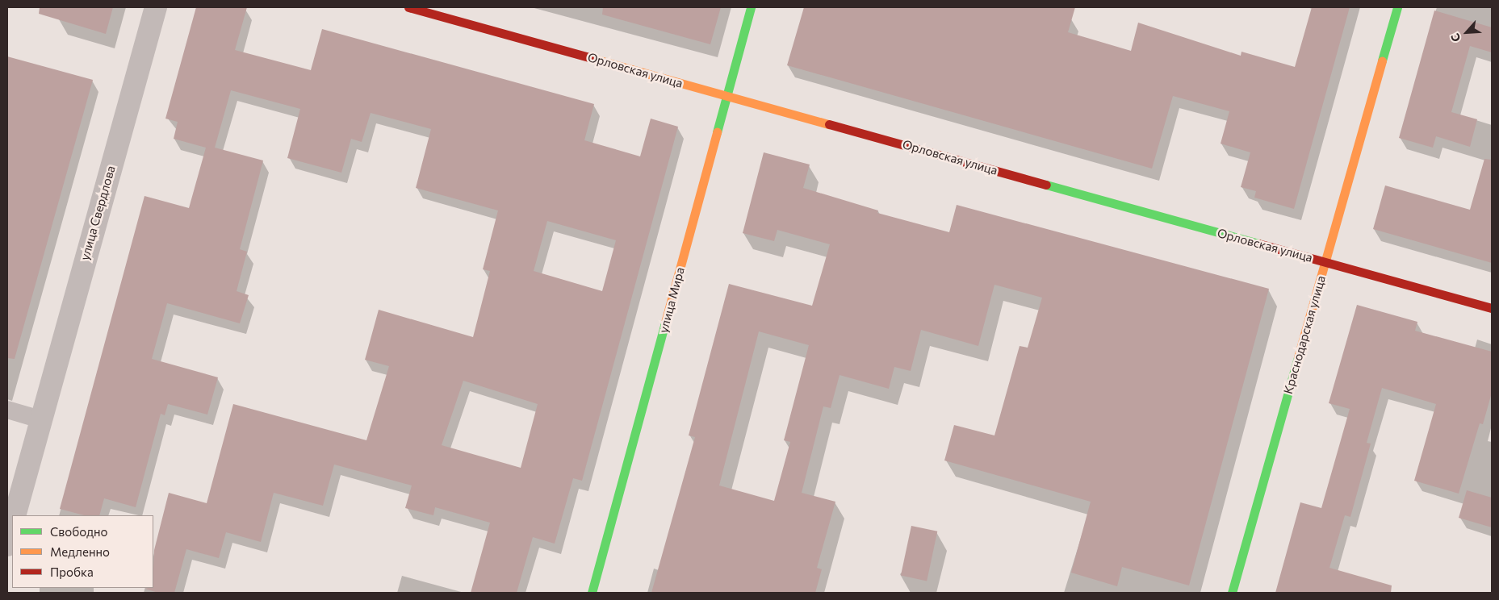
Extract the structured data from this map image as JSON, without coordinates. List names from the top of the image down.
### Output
{
  "streets": {
    "street": [
      "Орловская улица",
      "улица Свердлова",
      "улица Мира",
      "Краснодарская улица"
    ]
  },
  "crossings": [
    ["Орловская улица", "улица Мира"],
    ["Орловская улица", "Краснодарская улица"]
  ],
  "legend": ["Свободно", "Медленно", "Пробка"],
  "north": "bottom left"
}
